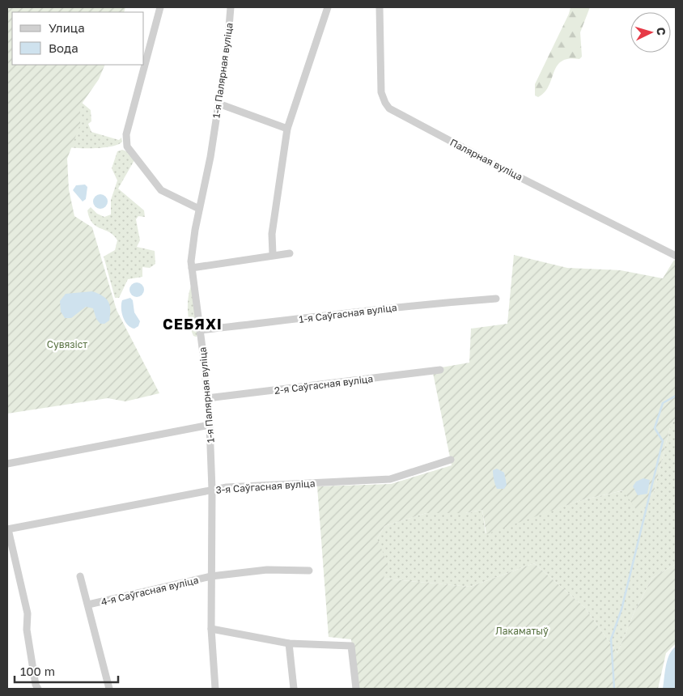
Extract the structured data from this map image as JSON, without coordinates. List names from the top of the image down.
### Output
{
  "streets": {
    "street": [
      "1-я Палярная вуліца",
      "Палярная вуліца",
      "1-я Саўгасная вуліца",
      "2-я Саўгасная вуліца",
      "3-я Саўгасная вуліца",
      "4-я Саўгасная вуліца"
    ]
  },
  "crossings": [
    ["1-я Палярная вуліца", "1-я Саўгасная вуліца"],
    ["1-я Палярная вуліца", "2-я Саўгасная вуліца"],
    ["1-я Палярная вуліца", "3-я Саўгасная вуліца"],
    ["1-я Палярная вуліца", "4-я Саўгасная вуліца"]
  ],
  "districts": ["СЕБЯХІ"],
  "parks": ["Сувязіст", "Лакаматыў"],
  "legend": ["Улица", "Вода"],
  "scale_bar": "100 m",
  "north": "right"
}
